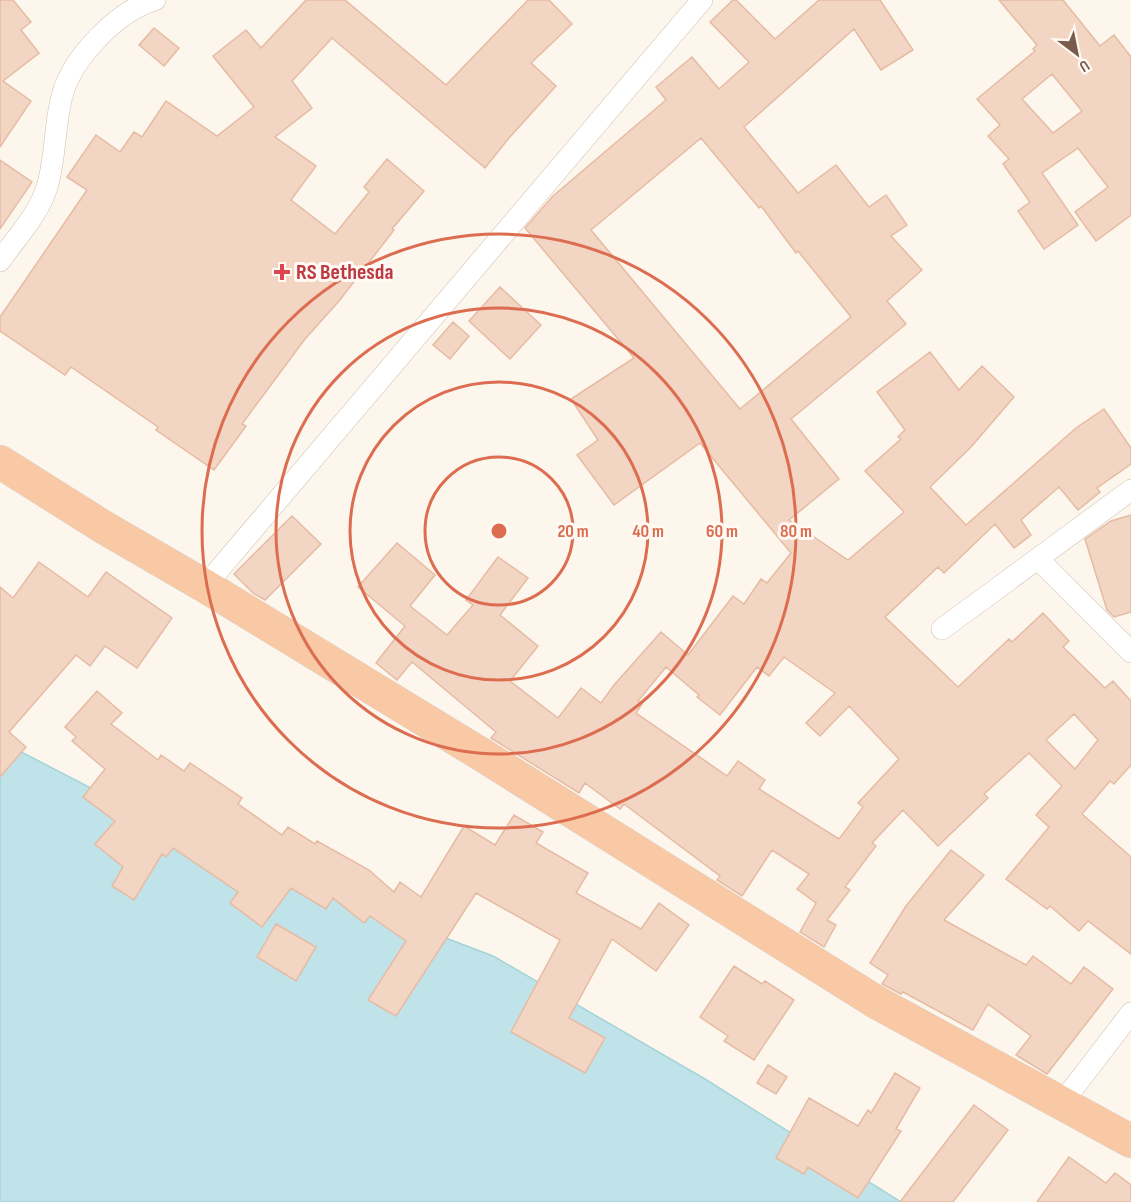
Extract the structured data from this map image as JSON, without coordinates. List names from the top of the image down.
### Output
{
  "places": {
    "health": ["RS Bethesda"]
  },
  "north": "bottom right",
  "rings": [
    "20 m",
    "40 m",
    "60 m",
    "80 m"
  ]
}
